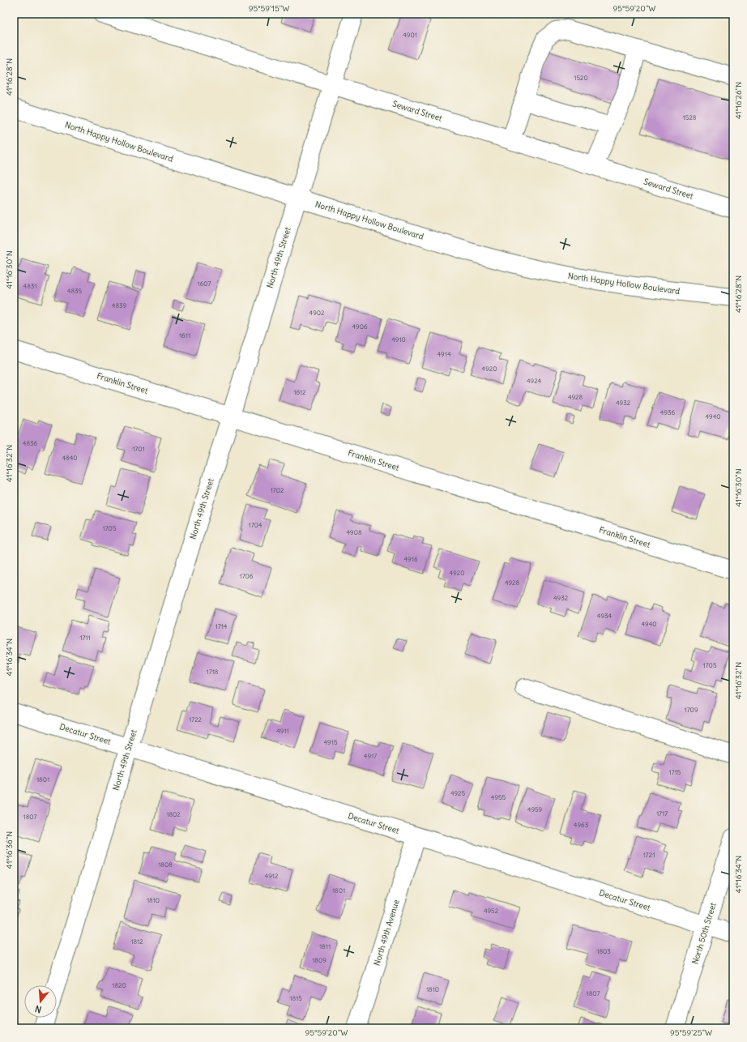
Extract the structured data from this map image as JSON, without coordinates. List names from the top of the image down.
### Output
{
  "streets": {
    "street": [
      "Seward Street",
      "North Happy Hollow Boulevard",
      "North 49th Street",
      "Franklin Street",
      "Decatur Street",
      "North 49th Avenue",
      "North 50th Street"
    ]
  },
  "crossings": [
    ["Seward Street", "North 49th Street"],
    ["North Happy Hollow Boulevard", "North 49th Street"],
    ["North 49th Street", "Franklin Street"],
    ["North 49th Street", "Decatur Street"],
    ["Decatur Street", "North 49th Avenue"],
    ["Decatur Street", "North 50th Street"]
  ],
  "house_numbers": [
    "4901",
    "1520",
    "1528",
    "1607",
    "4831",
    "4835",
    "4839",
    "4902",
    "4906",
    "1611",
    "4910",
    "4914",
    "4920",
    "4924",
    "1612",
    "4928",
    "4932",
    "4936",
    "4940",
    "4836",
    "1701",
    "4840",
    "1702",
    "1704",
    "1705",
    "4908",
    "4916",
    "4920",
    "1706",
    "4928",
    "4932",
    "4934",
    "4940",
    "1714",
    "1711",
    "1705",
    "1718",
    "1709",
    "1722",
    "4911",
    "4915",
    "4917",
    "1715",
    "1801",
    "4925",
    "4955",
    "4959",
    "1717",
    "1802",
    "1807",
    "4963",
    "1721",
    "1808",
    "4912",
    "1801",
    "1810",
    "4952",
    "1812",
    "1811",
    "1803",
    "1809",
    "1820",
    "1810",
    "1807",
    "1815"
  ],
  "north": "bottom",
  "coordinates": [
    "95°59'15\"W",
    "95°59'20\"W",
    "41°16'28\"N",
    "41°16'26\"N",
    "41°16'30\"N",
    "41°16'32\"N",
    "41°16'34\"N",
    "41°16'36\"N",
    "95°59'25\"W"
  ]
}
